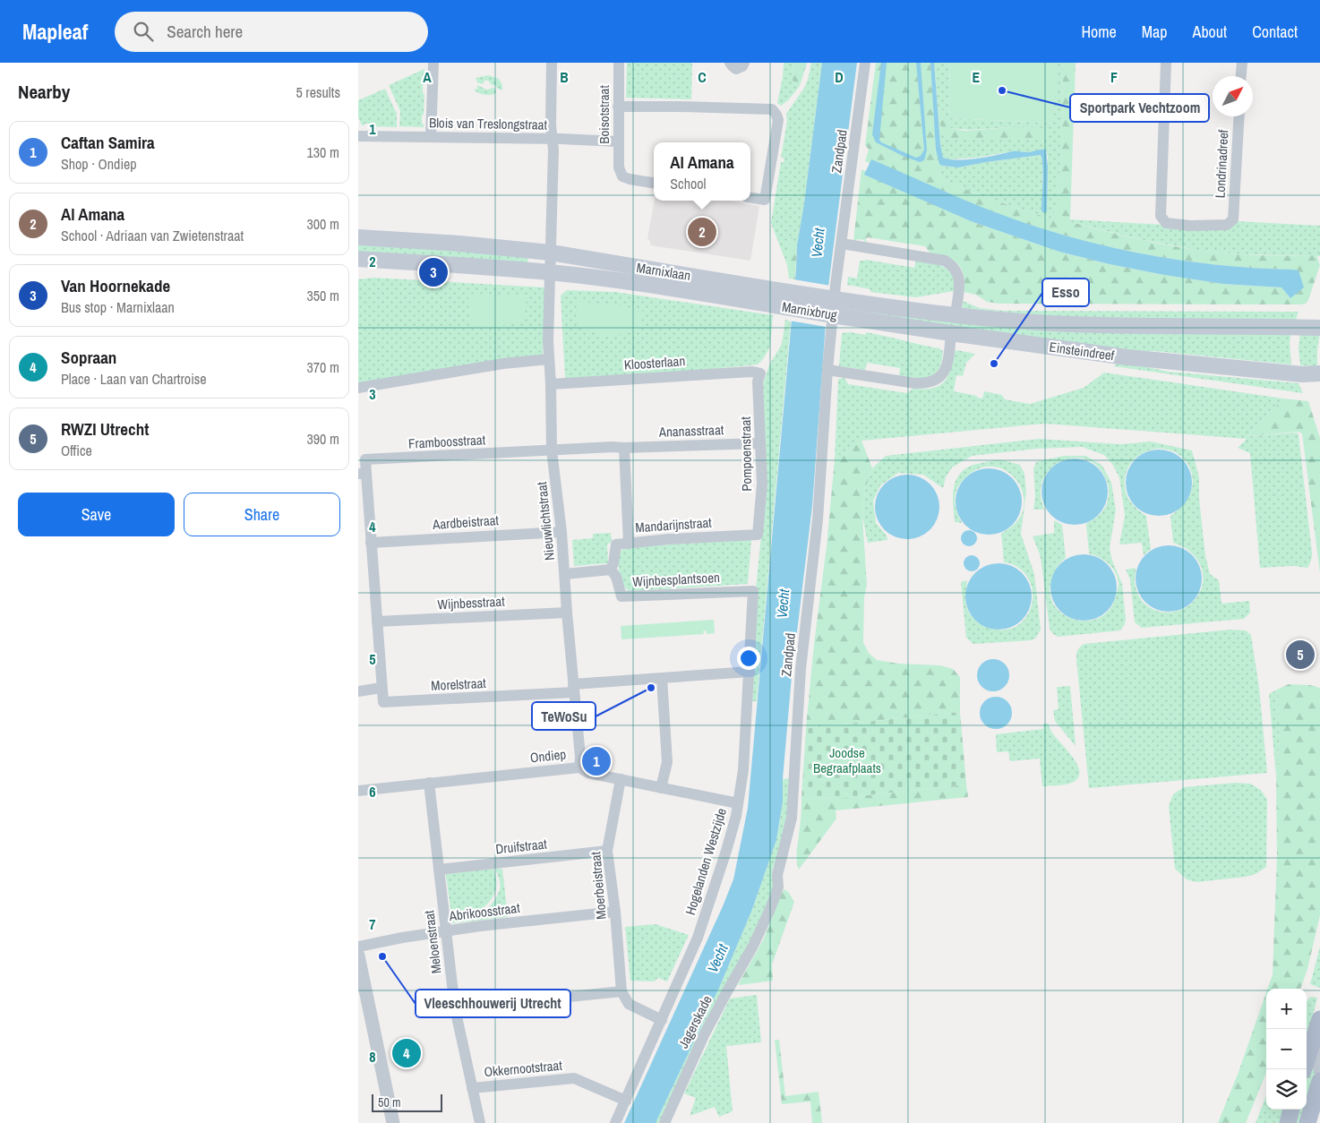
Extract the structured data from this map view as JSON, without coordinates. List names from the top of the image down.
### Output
{
  "streets": {
    "main road": ["Marnixlaan", "Marnixbrug", "Einsteindreef"],
    "street": [
      "Boisotstraat",
      "Blois van Treslongstraat",
      "Zandpad",
      "Londrinadreef",
      "Kloosterlaan",
      "Ananasstraat",
      "Framboosstraat",
      "Pompoenstraat",
      "Nieuwlichtstraat",
      "Aardbeistraat",
      "Mandarijnstraat",
      "Wijnbesplantsoen",
      "Wijnbesstraat",
      "Morelstraat",
      "Ondiep",
      "Druifstraat",
      "Hogelanden Westzijde",
      "Moerbeistraat",
      "Abrikoosstraat",
      "Meloenstraat",
      "Jagerskade",
      "Okkernootstraat"
    ]
  },
  "crossings": [
    ["Boisotstraat", "Blois van Treslongstraat"],
    ["Zandpad", "Jagerskade"],
    ["Marnixlaan", "Marnixbrug"],
    ["Marnixlaan", "Nieuwlichtstraat"],
    ["Marnixbrug", "Einsteindreef"],
    ["Kloosterlaan", "Pompoenstraat"],
    ["Kloosterlaan", "Nieuwlichtstraat"],
    ["Ananasstraat", "Framboosstraat"],
    ["Ananasstraat", "Pompoenstraat"],
    ["Ananasstraat", "Nieuwlichtstraat"],
    ["Framboosstraat", "Nieuwlichtstraat"],
    ["Pompoenstraat", "Mandarijnstraat"],
    ["Nieuwlichtstraat", "Aardbeistraat"],
    ["Nieuwlichtstraat", "Wijnbesstraat"],
    ["Nieuwlichtstraat", "Morelstraat"],
    ["Nieuwlichtstraat", "Ondiep"],
    ["Mandarijnstraat", "Wijnbesplantsoen"],
    ["Wijnbesplantsoen", "Hogelanden Westzijde"],
    ["Morelstraat", "Hogelanden Westzijde"],
    ["Ondiep", "Hogelanden Westzijde"],
    ["Ondiep", "Moerbeistraat"],
    ["Ondiep", "Meloenstraat"],
    ["Druifstraat", "Moerbeistraat"],
    ["Druifstraat", "Meloenstraat"],
    ["Hogelanden Westzijde", "Okkernootstraat"],
    ["Moerbeistraat", "Abrikoosstraat"],
    ["Abrikoosstraat", "Meloenstraat"],
    ["Meloenstraat", "Okkernootstraat"]
  ],
  "water": ["Vecht"],
  "parks": ["Joodse Begraafplaats"],
  "places": [
    "Sportpark Vechtzoom",
    "Esso",
    "TeWoSu",
    "Vleeschhouwerij Utrecht"
  ],
  "scale_bar": "50 m",
  "north": "top right",
  "page": {
    "header": "Mapleaf",
    "search": "Search here",
    "nav": [
      "Home",
      "Map",
      "About",
      "Contact"
    ],
    "heading": ["Nearby", "5 results"],
    "list": [
      {
        "mark": "1",
        "name": "Caftan Samira",
        "note": "Shop · Ondiep",
        "value": "130 m"
      },
      {
        "mark": "2",
        "name": "Al Amana",
        "note": "School · Adriaan van Zwietenstraat",
        "value": "300 m"
      },
      {
        "mark": "3",
        "name": "Van Hoornekade",
        "note": "Bus stop · Marnixlaan",
        "value": "350 m"
      },
      {
        "mark": "4",
        "name": "Sopraan",
        "note": "Place · Laan van Chartroise",
        "value": "370 m"
      },
      {
        "mark": "5",
        "name": "RWZI Utrecht",
        "note": "Office",
        "value": "390 m"
      }
    ],
    "popup": ["Al Amana", "School"],
    "pins": [
      "2",
      "3",
      "5",
      "1",
      "4"
    ],
    "buttons": ["Save", "Share"],
    "map_buttons": ["+", "−"],
    "scale": "50 m"
  },
  "grid": {
    "columns": [
      "A",
      "B",
      "C",
      "D",
      "E",
      "F"
    ],
    "rows": [
      "1",
      "2",
      "3",
      "4",
      "5",
      "6",
      "7",
      "8"
    ]
  }
}
